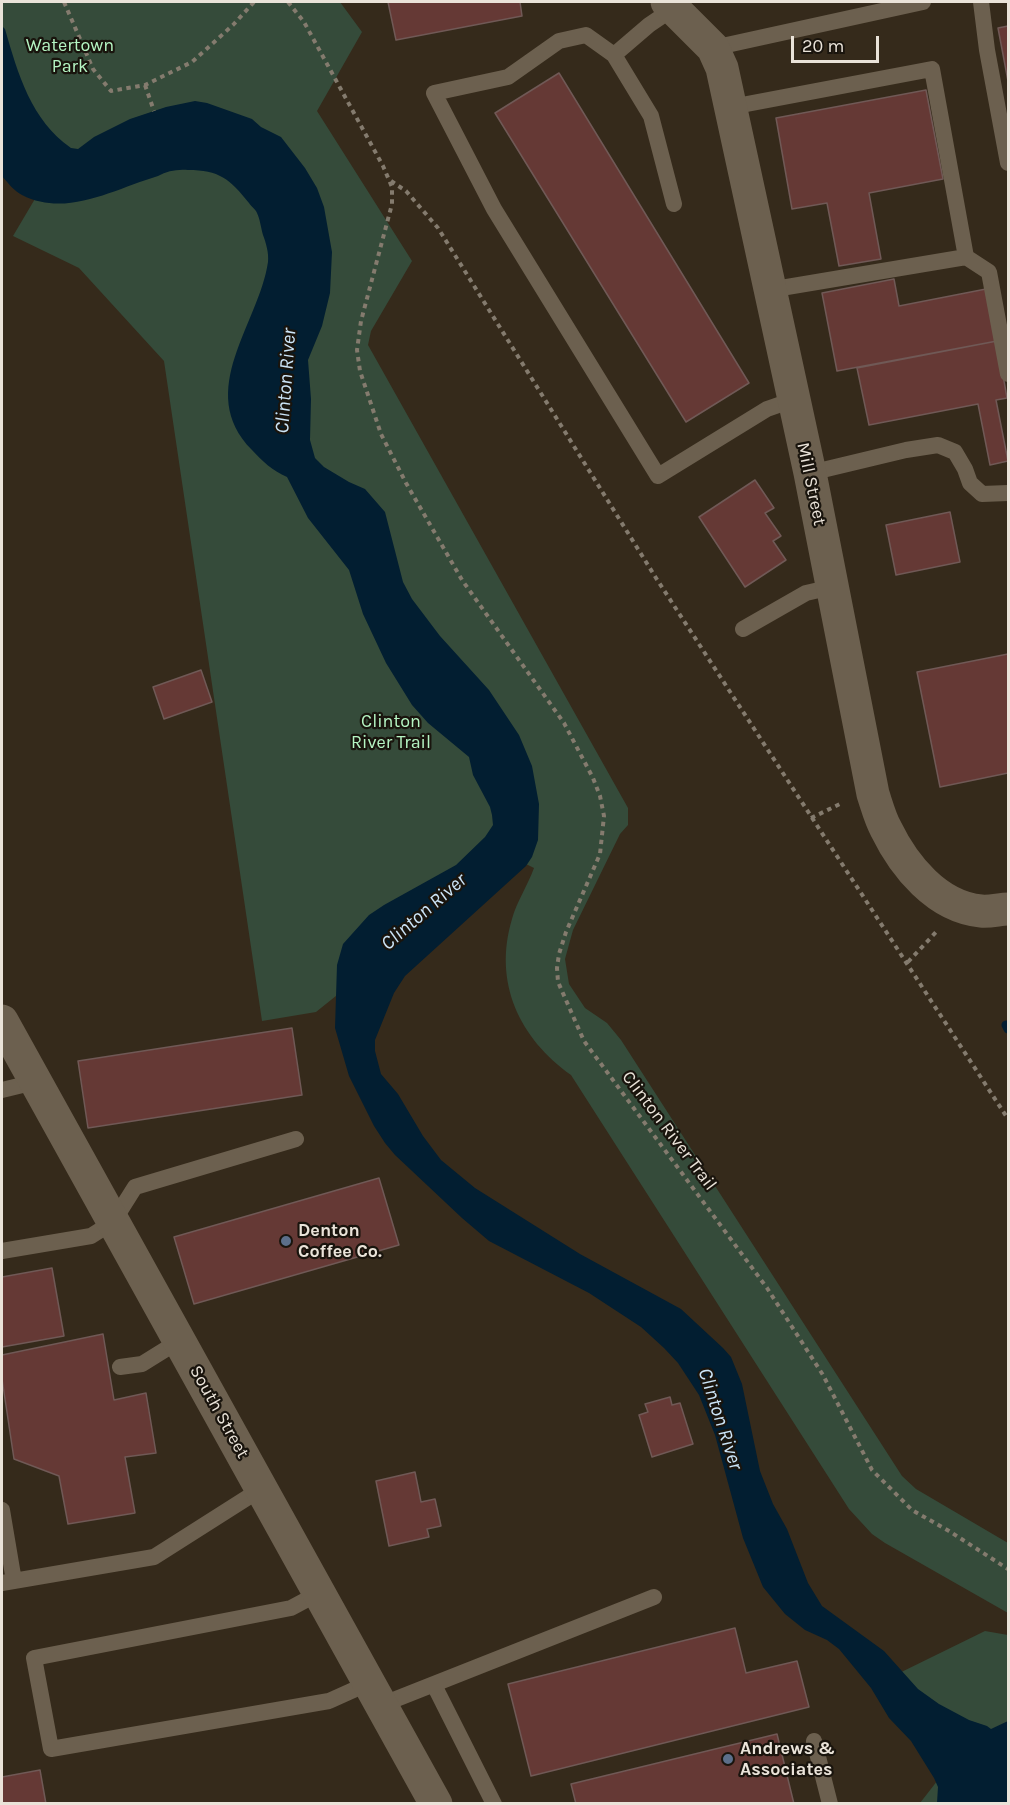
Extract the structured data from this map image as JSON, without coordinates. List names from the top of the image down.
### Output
{
  "streets": {
    "street": ["Mill Street", "South Street"],
    "path": ["Clinton River Trail"]
  },
  "water": ["Clinton River"],
  "parks": ["Watertown Park", "Clinton River Trail"],
  "places": ["Denton Coffee Co.", "Andrews & Associates"],
  "scale_bar": "20 m"
}
